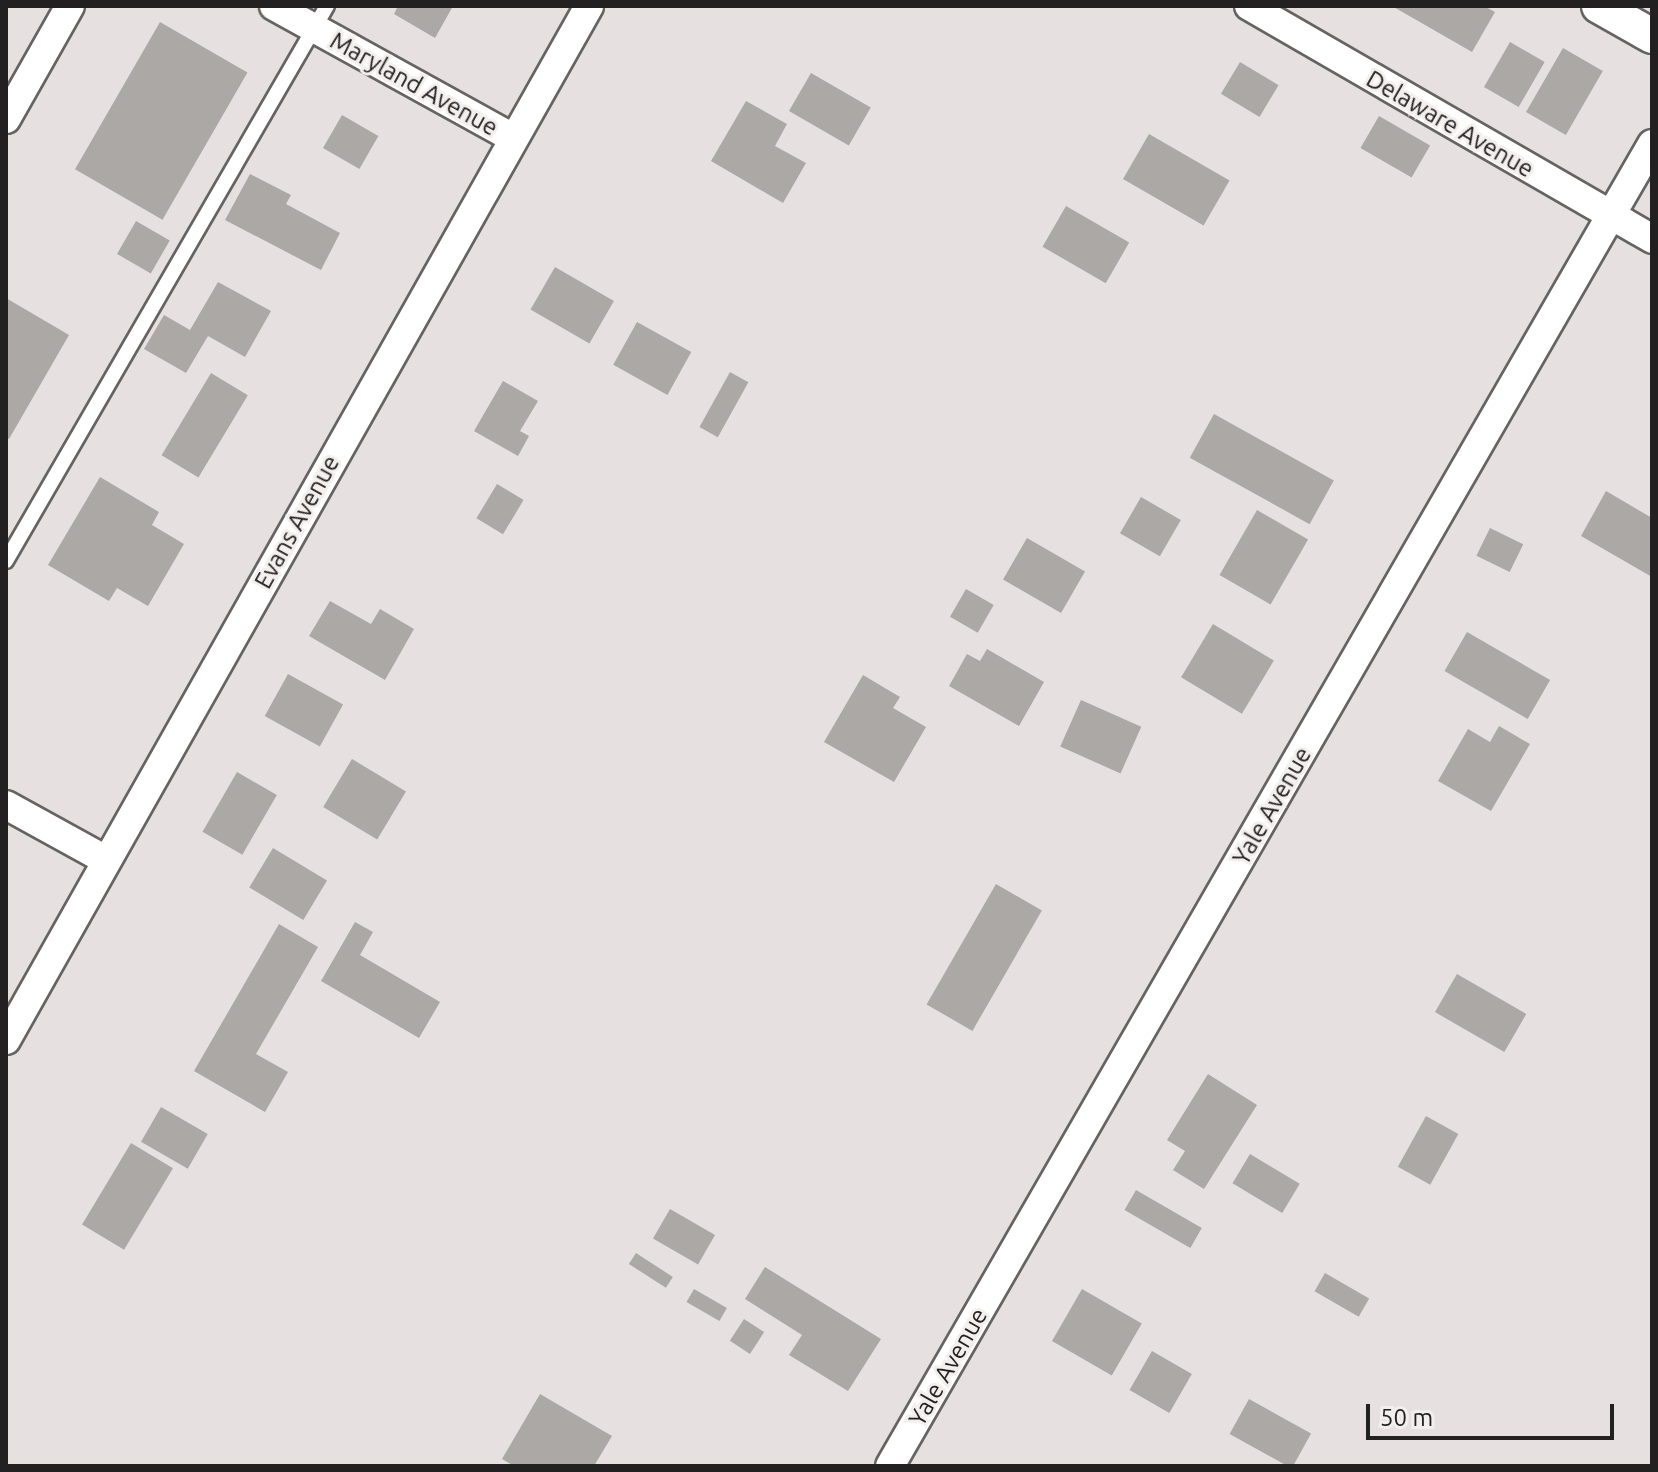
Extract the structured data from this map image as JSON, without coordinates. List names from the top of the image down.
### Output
{
  "streets": {
    "street": [
      "Maryland Avenue",
      "Delaware Avenue",
      "Evans Avenue",
      "Yale Avenue"
    ]
  },
  "crossings": [
    ["Maryland Avenue", "Evans Avenue"],
    ["Delaware Avenue", "Yale Avenue"]
  ],
  "scale_bar": "50 m"
}
